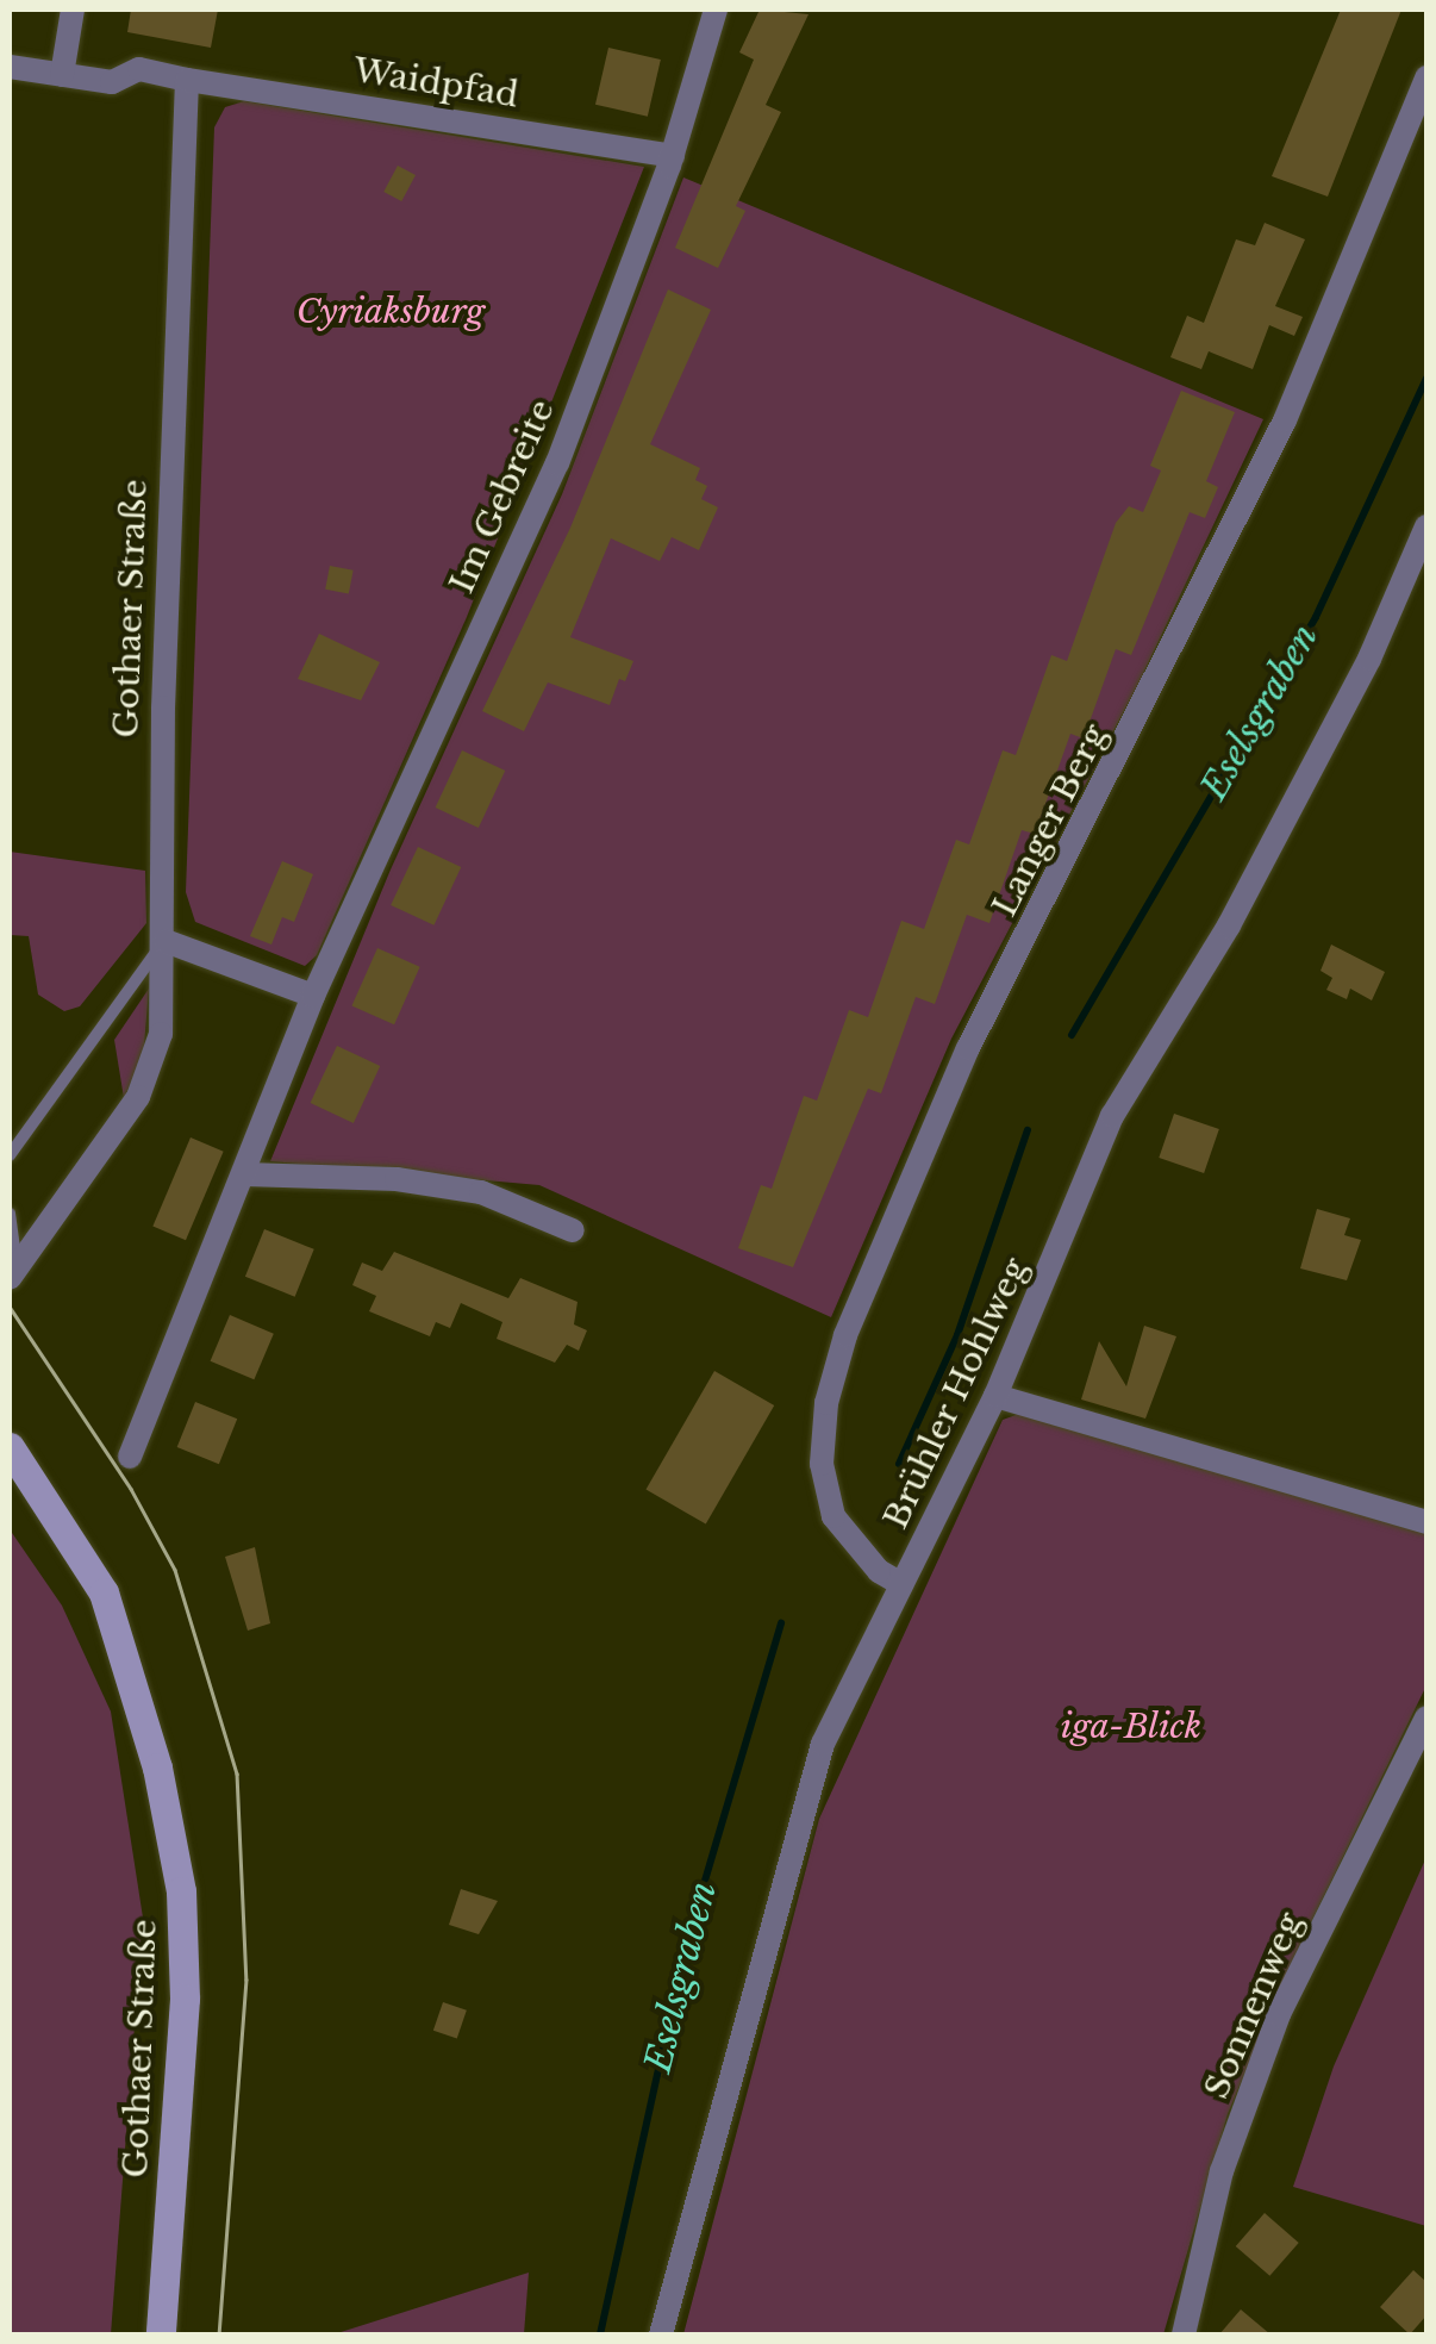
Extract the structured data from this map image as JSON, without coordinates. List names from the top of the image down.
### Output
{
  "streets": {
    "main road": ["Gothaer Straße"],
    "street": [
      "Waidpfad",
      "Im Gebreite",
      "Langer Berg",
      "Brühler Hohlweg",
      "Sonnenweg"
    ]
  },
  "crossings": [
    ["Waidpfad", "Im Gebreite"],
    ["Waidpfad", "Gothaer Straße"],
    ["Langer Berg", "Brühler Hohlweg"]
  ],
  "water": ["Eselsgraben"],
  "parks": ["Cyriaksburg", "iga-Blick"]
}
